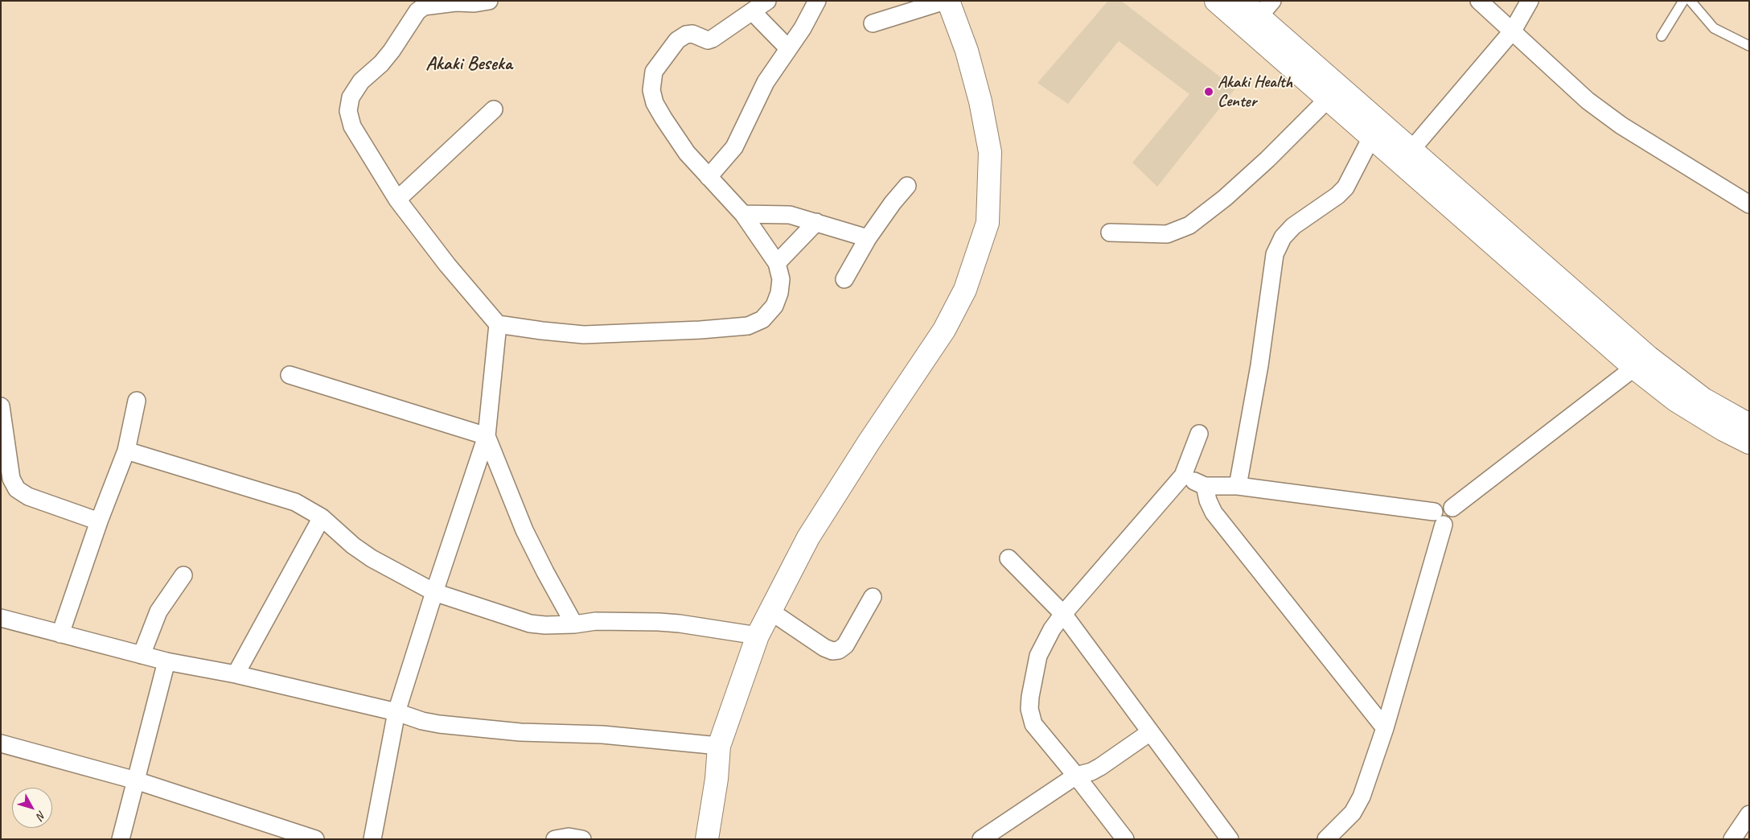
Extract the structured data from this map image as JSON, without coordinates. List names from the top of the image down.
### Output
{
  "districts": ["Akaki Beseka"],
  "places": ["Akaki Health Center"],
  "north": "bottom right"
}
